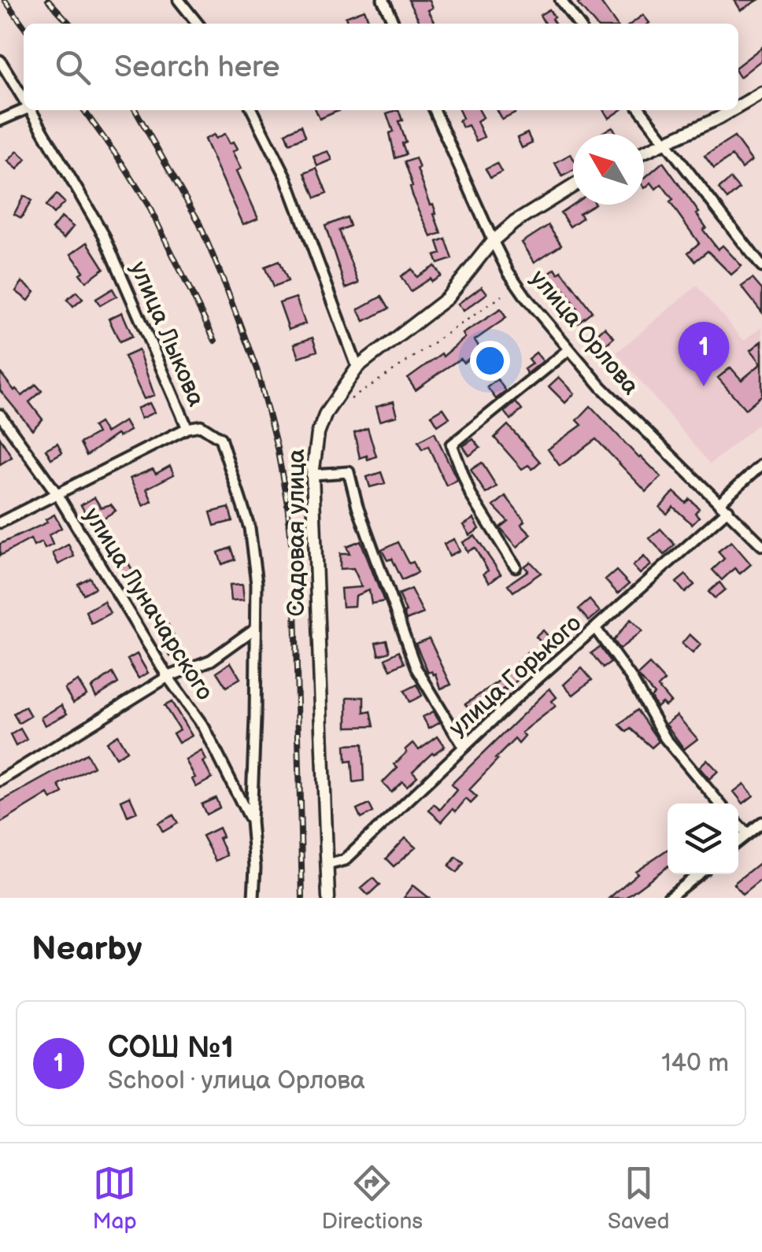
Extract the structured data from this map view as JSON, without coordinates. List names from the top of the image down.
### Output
{
  "streets": {
    "street": [
      "улица Орлова",
      "улица Лыкова",
      "Садовая улица",
      "улица Луначарского",
      "улица Горького"
    ]
  },
  "crossings": [
    ["улица Орлова", "Садовая улица"],
    ["улица Орлова", "улица Горького"],
    ["улица Лыкова", "улица Луначарского"],
    ["Садовая улица", "улица Горького"]
  ],
  "north": "top left",
  "page": {
    "search": "Search here",
    "pins": "1",
    "heading": "Nearby",
    "list": [
      {
        "mark": "1",
        "name": "СОШ №1",
        "note": "School · улица Орлова",
        "value": "140 m"
      }
    ],
    "nav": ["Map", "Directions", "Saved"]
  }
}
